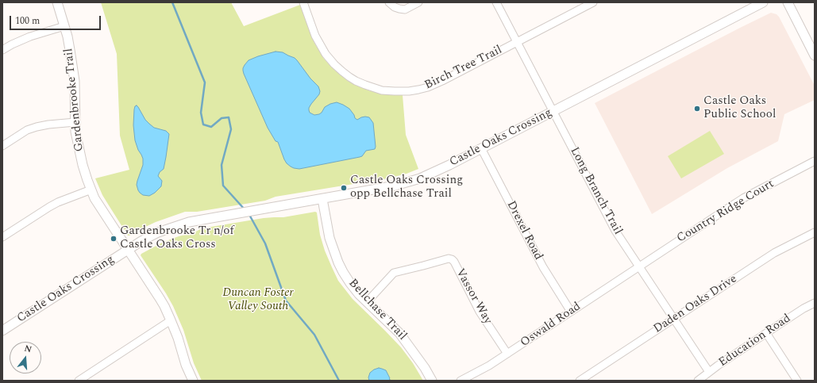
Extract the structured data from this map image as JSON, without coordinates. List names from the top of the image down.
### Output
{
  "streets": {
    "street": [
      "Birch Tree Trail",
      "Gardenbrooke Trail",
      "Castle Oaks Crossing",
      "Long Branch Trail",
      "Country Ridge Court",
      "Drexel Road",
      "Vassor Way",
      "Daden Oaks Drive",
      "Bellchase Trail",
      "Oswald Road",
      "Education Road"
    ]
  },
  "crossings": [
    ["Birch Tree Trail", "Long Branch Trail"],
    ["Gardenbrooke Trail", "Castle Oaks Crossing"],
    ["Castle Oaks Crossing", "Long Branch Trail"],
    ["Castle Oaks Crossing", "Drexel Road"],
    ["Castle Oaks Crossing", "Bellchase Trail"],
    ["Long Branch Trail", "Country Ridge Court"],
    ["Long Branch Trail", "Daden Oaks Drive"],
    ["Long Branch Trail", "Oswald Road"],
    ["Long Branch Trail", "Education Road"],
    ["Country Ridge Court", "Oswald Road"],
    ["Drexel Road", "Oswald Road"],
    ["Vassor Way", "Bellchase Trail"],
    ["Vassor Way", "Oswald Road"]
  ],
  "parks": ["Duncan Foster Valley South"],
  "places": ["Castle Oaks Public School", "Castle Oaks Crossing opp Bellchase Trail", "Gardenbrooke Tr n/of Castle Oaks Cross"],
  "scale_bar": "100 m",
  "north": "top"
}
